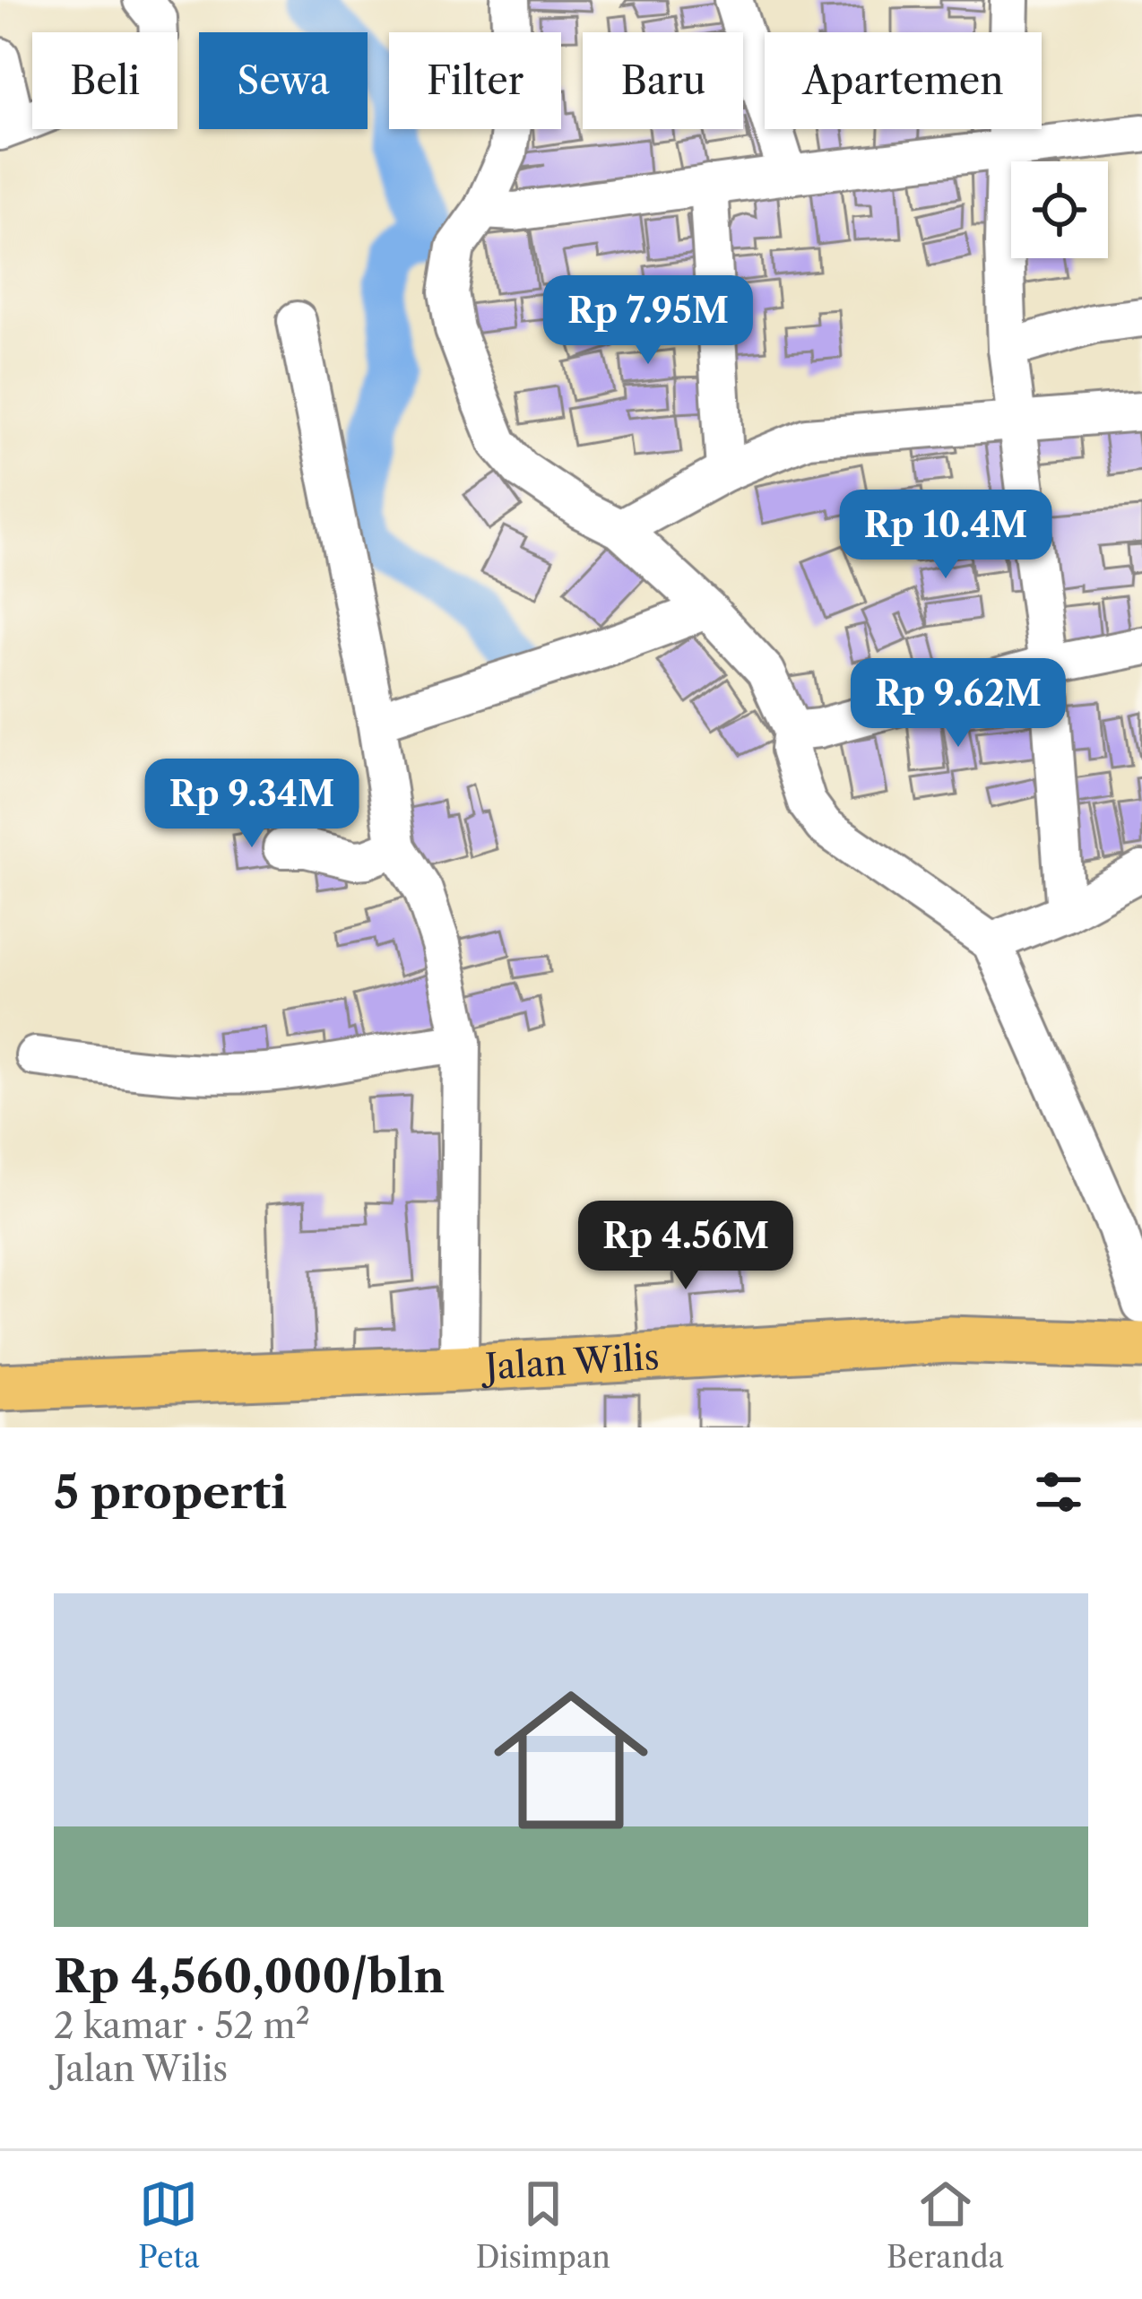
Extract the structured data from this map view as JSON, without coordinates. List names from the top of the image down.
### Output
{
  "streets": {
    "main road": ["Jalan Wilis"]
  },
  "page": {
    "chip": [
      "Beli",
      "Sewa",
      "Filter",
      "Baru",
      "Apartemen"
    ],
    "price": [
      "Rp 7.95M",
      "Rp 10.4M",
      "Rp 9.62M",
      "Rp 9.34M",
      "Rp 4.56M"
    ],
    "heading": "5 properti",
    "list": [
      {
        "name": "Rp 4,560,000/bln",
        "note": "2 kamar · 52 m² · Jalan Wilis"
      }
    ],
    "tabs": ["Peta", "Disimpan", "Beranda"]
  }
}
